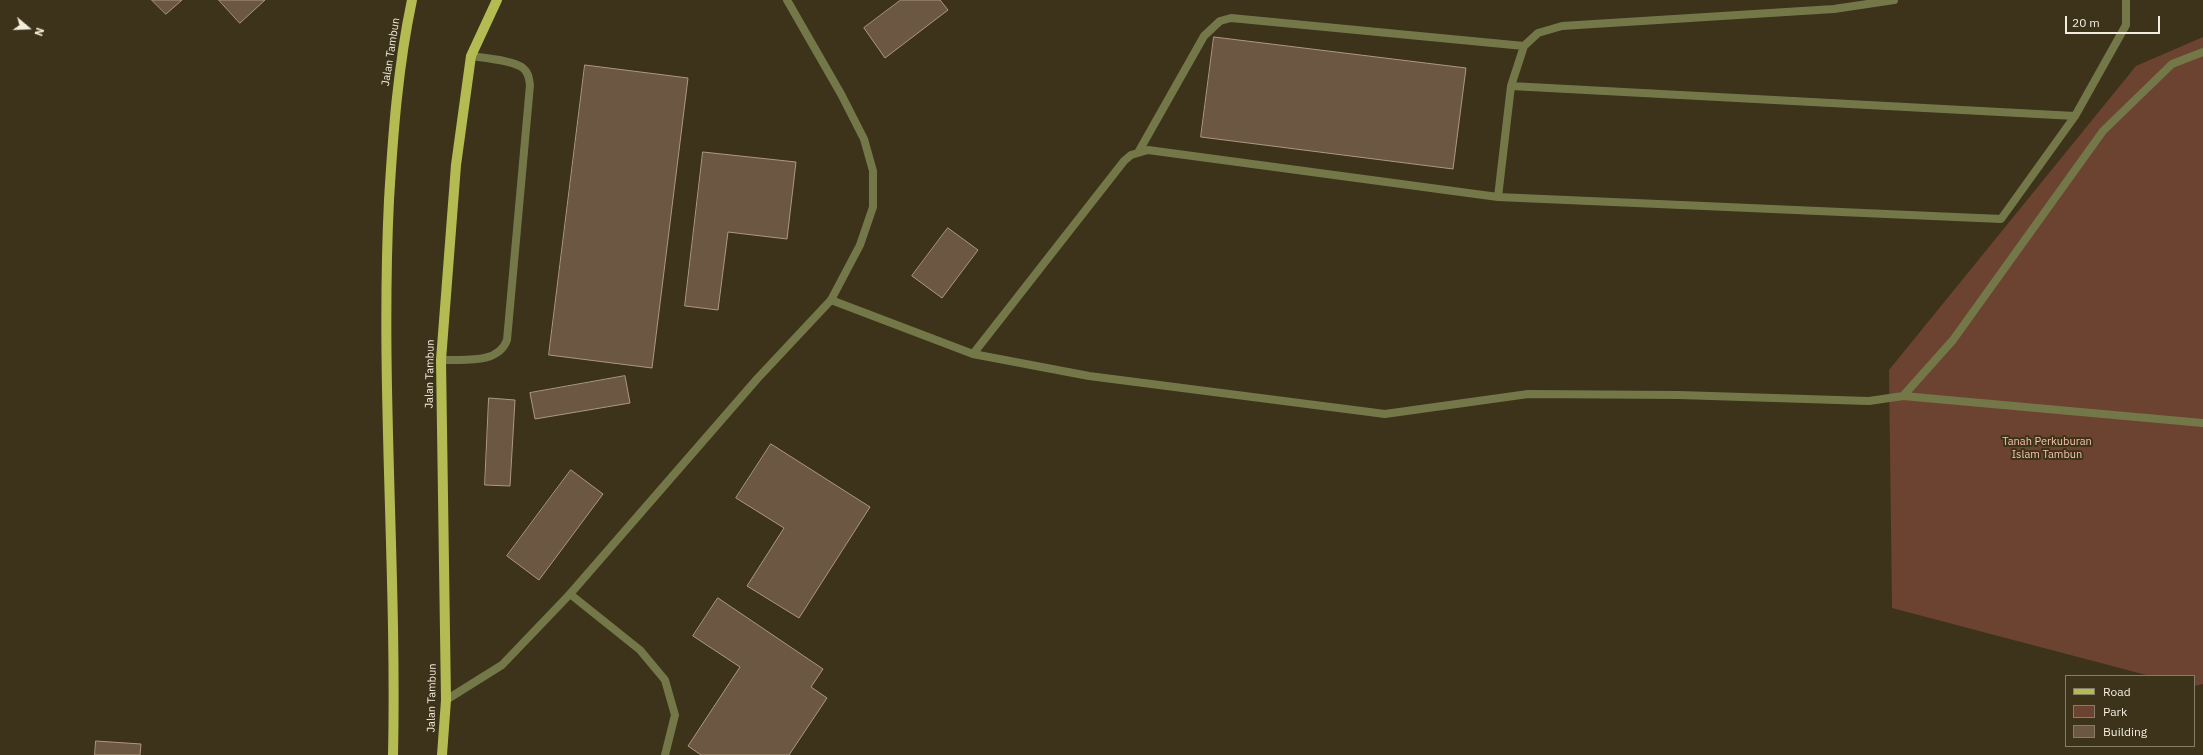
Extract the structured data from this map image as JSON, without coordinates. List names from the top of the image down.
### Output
{
  "streets": {
    "main road": ["Jalan Tambun"]
  },
  "parks": ["Tanah Perkuburan Islam Tambun"],
  "legend": ["Road", "Park", "Building"],
  "scale_bar": "20 m",
  "north": "right"
}
